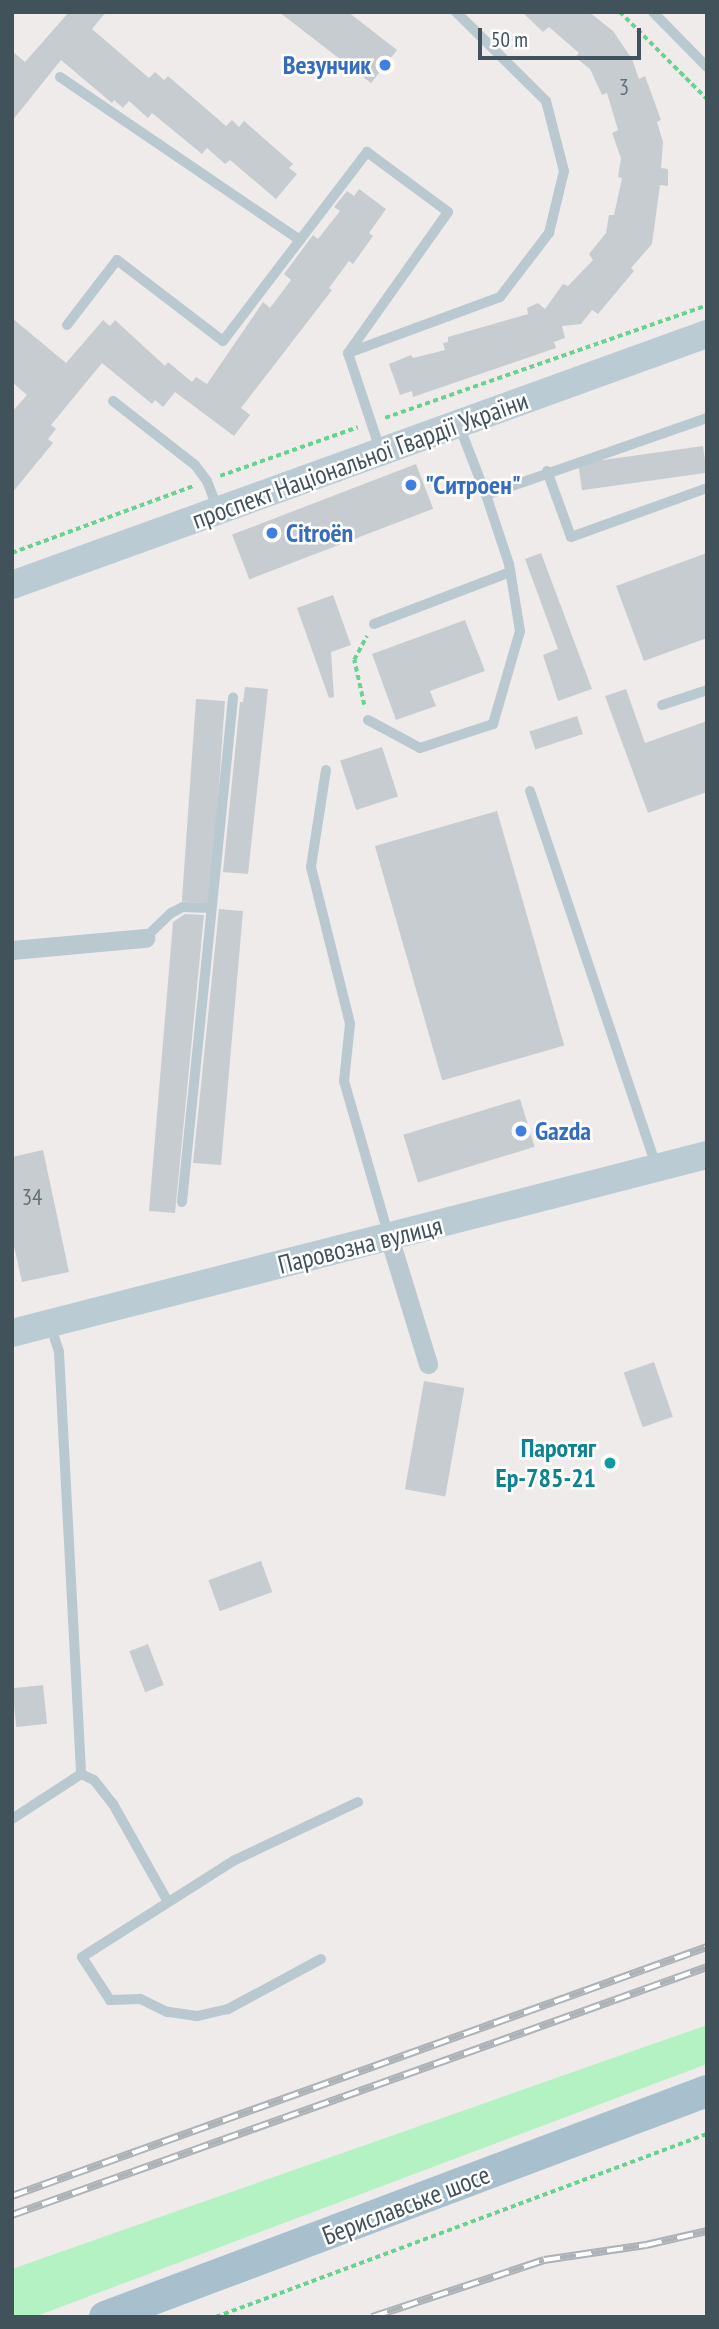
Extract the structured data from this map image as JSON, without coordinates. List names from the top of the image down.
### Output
{
  "streets": {
    "main road": ["Бериславське шосе"],
    "street": ["проспект Національної Гвардії України", "Паровозна вулиця"]
  },
  "places": [
    "Везунчик",
    "\"Ситроен\"",
    "Citroën",
    "Gazda",
    "Паротяг Ер-785-21"
  ],
  "house_numbers": ["3", "34"],
  "scale_bar": "50 m"
}
